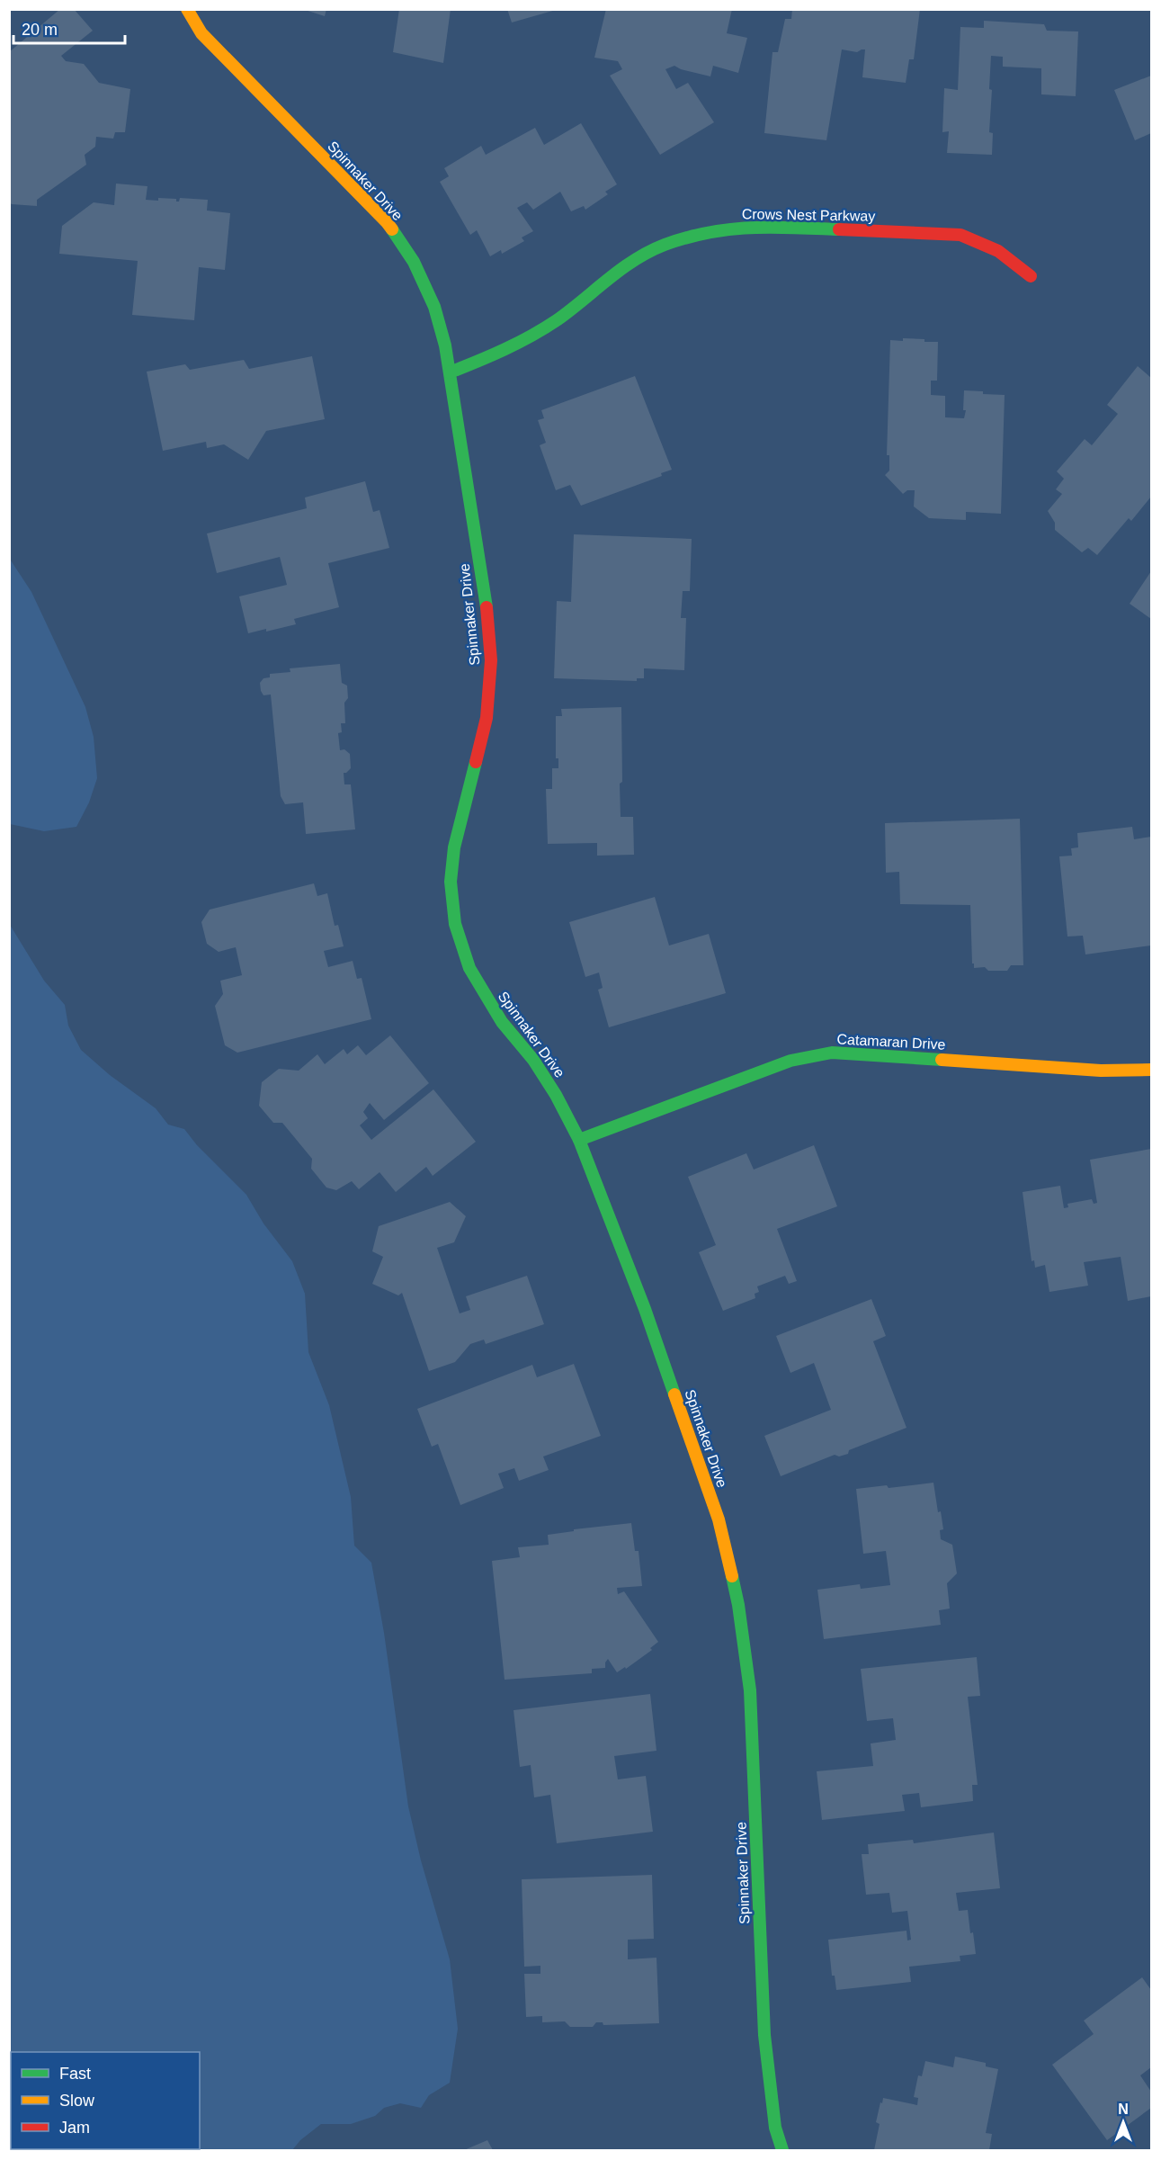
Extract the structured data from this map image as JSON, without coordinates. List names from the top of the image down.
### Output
{
  "streets": {
    "street": ["Spinnaker Drive", "Crows Nest Parkway", "Catamaran Drive"]
  },
  "crossings": [
    ["Spinnaker Drive", "Crows Nest Parkway"],
    ["Spinnaker Drive", "Catamaran Drive"]
  ],
  "legend": ["Fast", "Slow", "Jam"],
  "scale_bar": "20 m",
  "north": "top"
}
